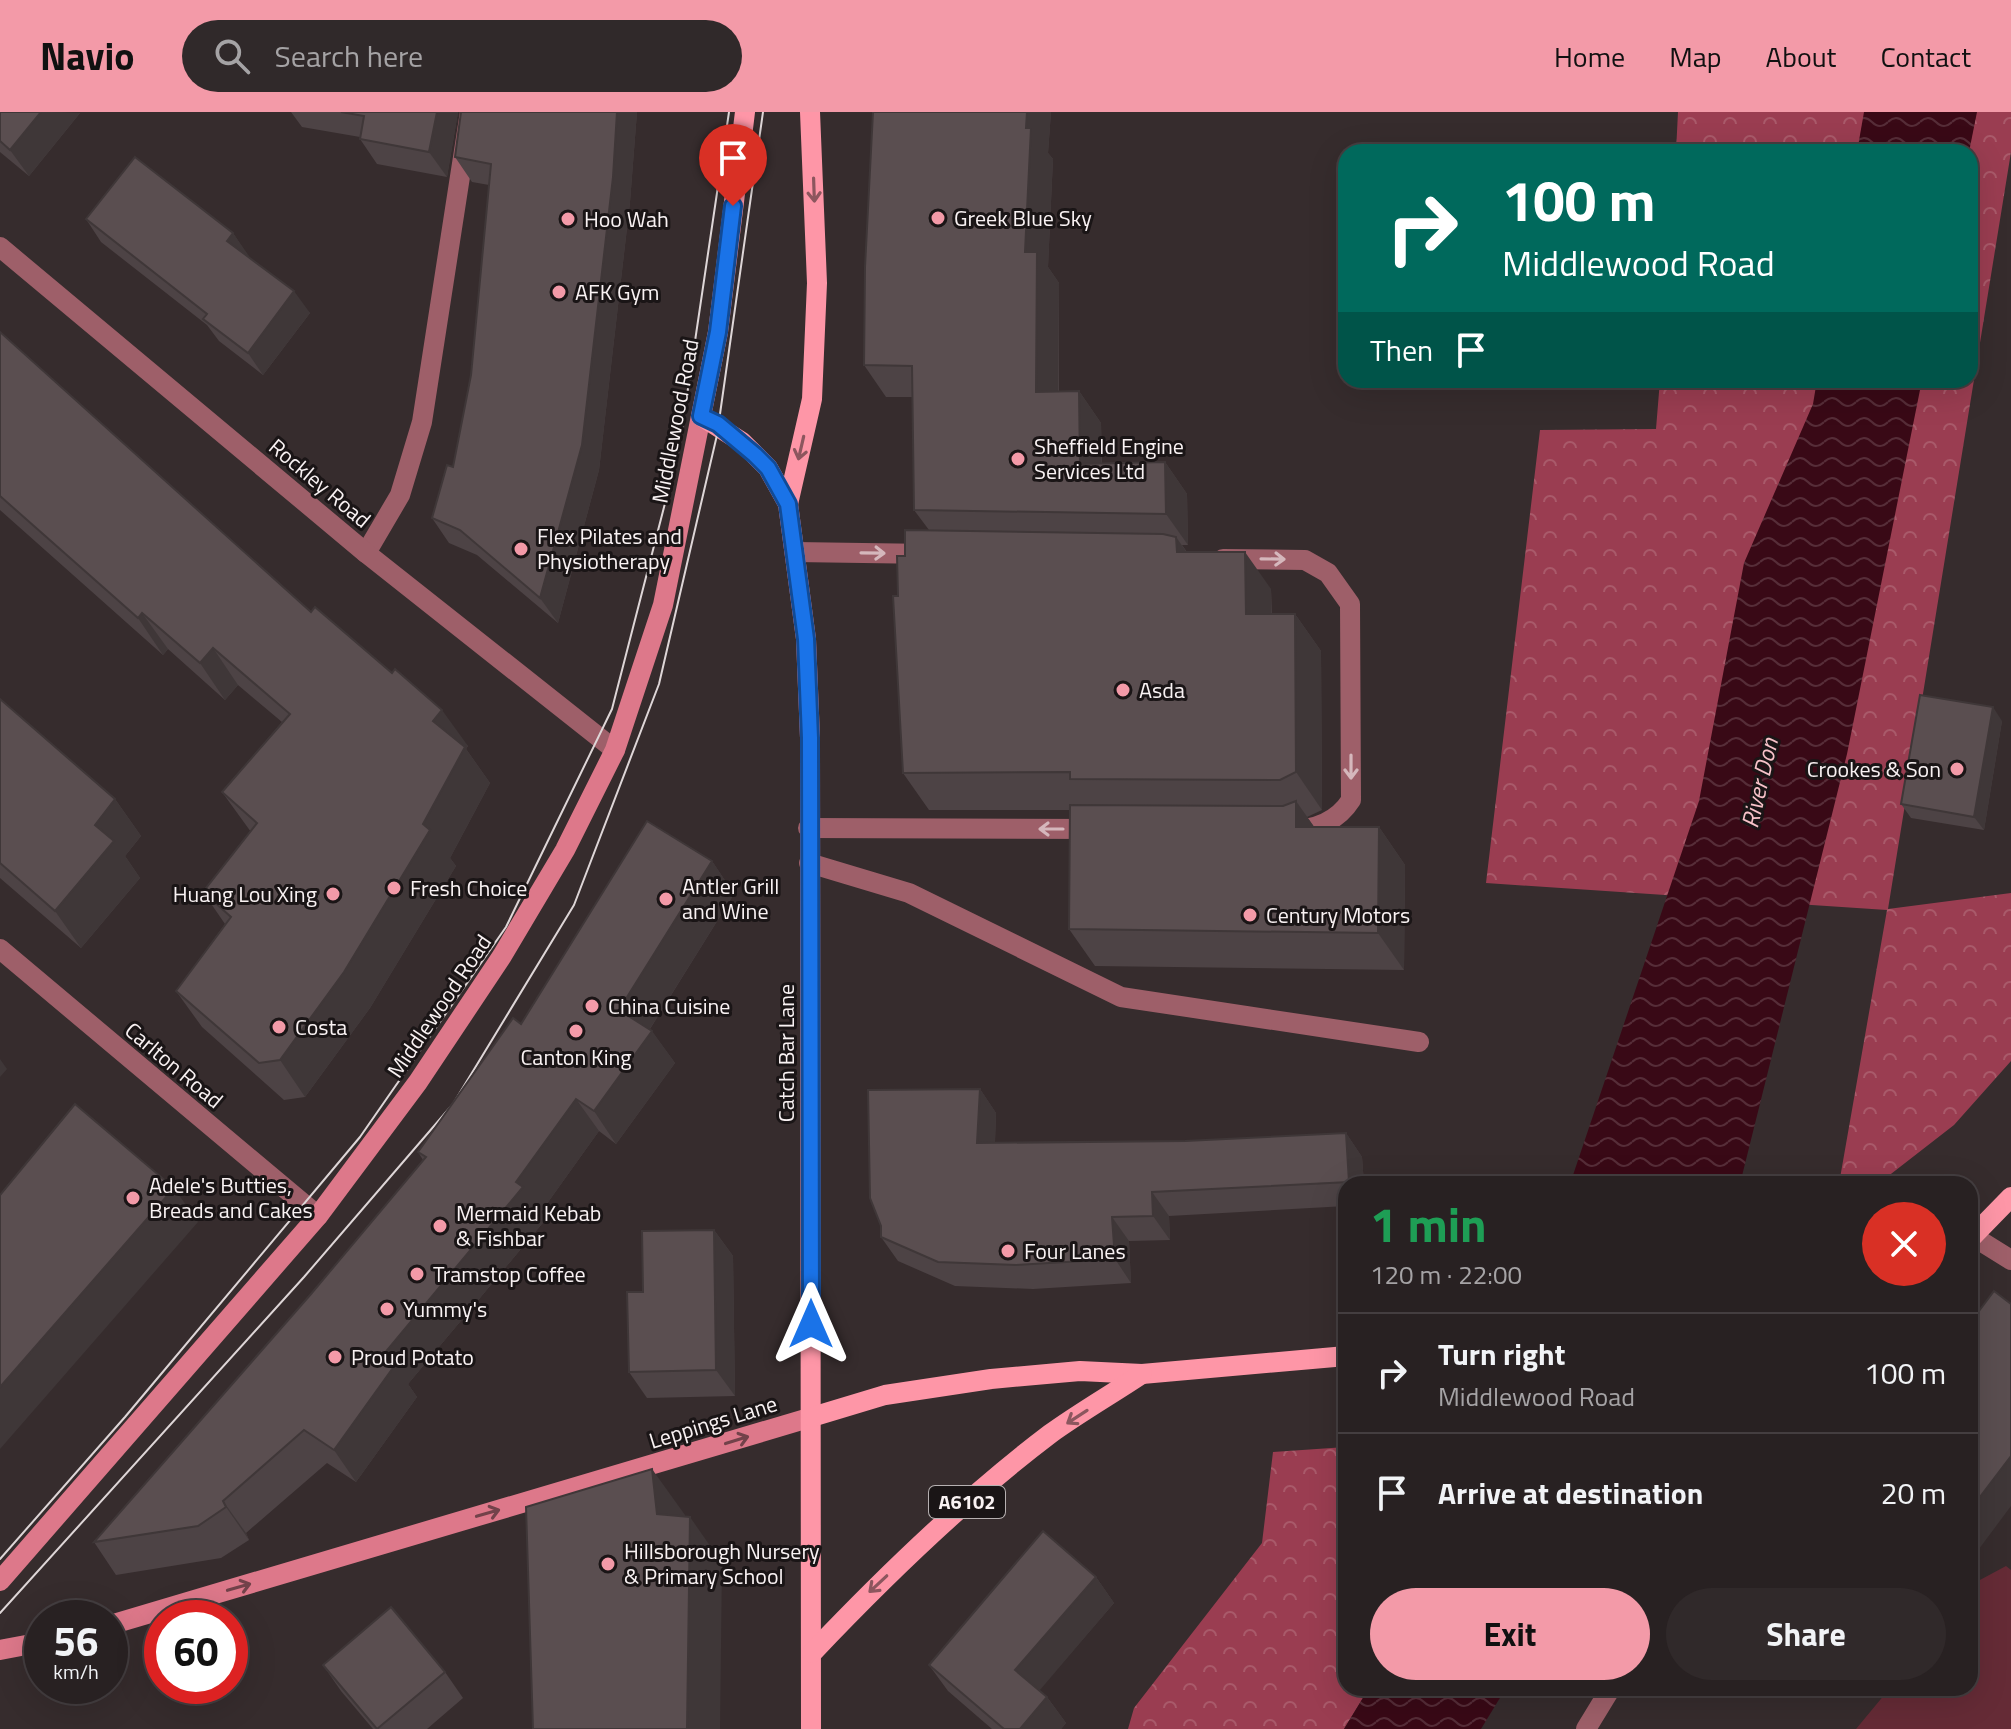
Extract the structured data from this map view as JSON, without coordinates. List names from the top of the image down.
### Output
{
  "streets": {
    "main road": [
      "Middlewood Road",
      "Catch Bar Lane",
      "Leppings Lane",
      "A6102"
    ],
    "street": ["Rockley Road", "Carlton Road"]
  },
  "crossings": [
    ["Middlewood Road", "Rockley Road"],
    ["Middlewood Road", "Catch Bar Lane"],
    ["Middlewood Road", "Carlton Road"],
    ["Catch Bar Lane", "Leppings Lane"],
    ["Catch Bar Lane", "A6102"],
    ["Leppings Lane", "A6102"]
  ],
  "one_way": ["Leppings Lane"],
  "water": ["River Don"],
  "places": [
    "Greek Blue Sky",
    "Hoo Wah",
    "AFK Gym",
    "Sheffield Engine Services Ltd",
    "Flex Pilates and Physiotherapy",
    "Asda",
    "Crookes & Son",
    "Fresh Choice",
    "Huang Lou Xing",
    "Antler Grill and Wine",
    "Century Motors",
    "China Cuisine",
    "Costa",
    "Canton King",
    "Adele's Butties, Breads and Cakes",
    "Mermaid Kebab & Fishbar",
    "Four Lanes",
    "Tramstop Coffee",
    "Yummy's",
    "Proud Potato",
    "Hillsborough Nursery & Primary School"
  ],
  "page": {
    "header": "Navio",
    "search": "Search here",
    "nav": [
      "Home",
      "Map",
      "About",
      "Contact"
    ],
    "turn": ["100 m", "Middlewood Road"],
    "then": "Then",
    "heading": ["1 min", "120 m · 22:00"],
    "list": [
      {
        "name": "Turn right",
        "note": "Middlewood Road",
        "value": "100 m"
      },
      {
        "name": "Arrive at destination",
        "value": "20 m"
      }
    ],
    "buttons": ["Exit", "Share"],
    "speed": "56 km/h",
    "limit": "60"
  }
}
